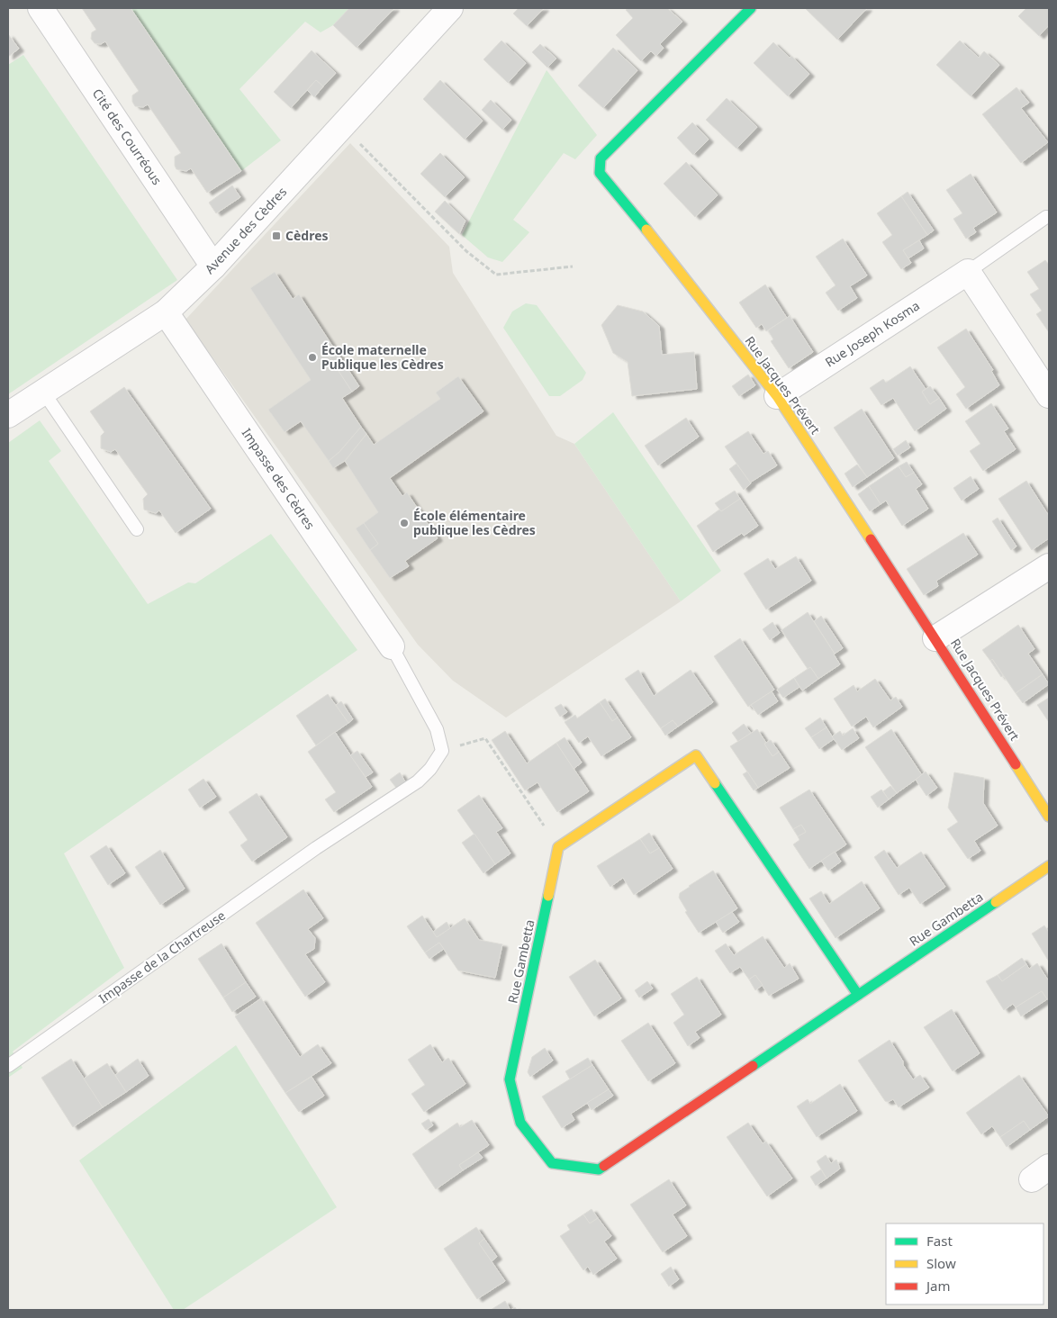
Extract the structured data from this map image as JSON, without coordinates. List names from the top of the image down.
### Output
{
  "streets": {
    "street": [
      "Cité des Courréous",
      "Avenue des Cèdres",
      "Rue Joseph Kosma",
      "Rue Jacques Prévert",
      "Impasse des Cèdres",
      "Rue Gambetta"
    ],
    "lane": ["Impasse de la Chartreuse"]
  },
  "crossings": [
    ["Cité des Courréous", "Avenue des Cèdres"],
    ["Avenue des Cèdres", "Impasse des Cèdres"],
    ["Rue Joseph Kosma", "Rue Jacques Prévert"]
  ],
  "places": {
    "transit": ["Cèdres"],
    "other": ["École maternelle Publique les Cèdres", "École élémentaire publique les Cèdres"]
  },
  "legend": ["Fast", "Slow", "Jam"]
}
